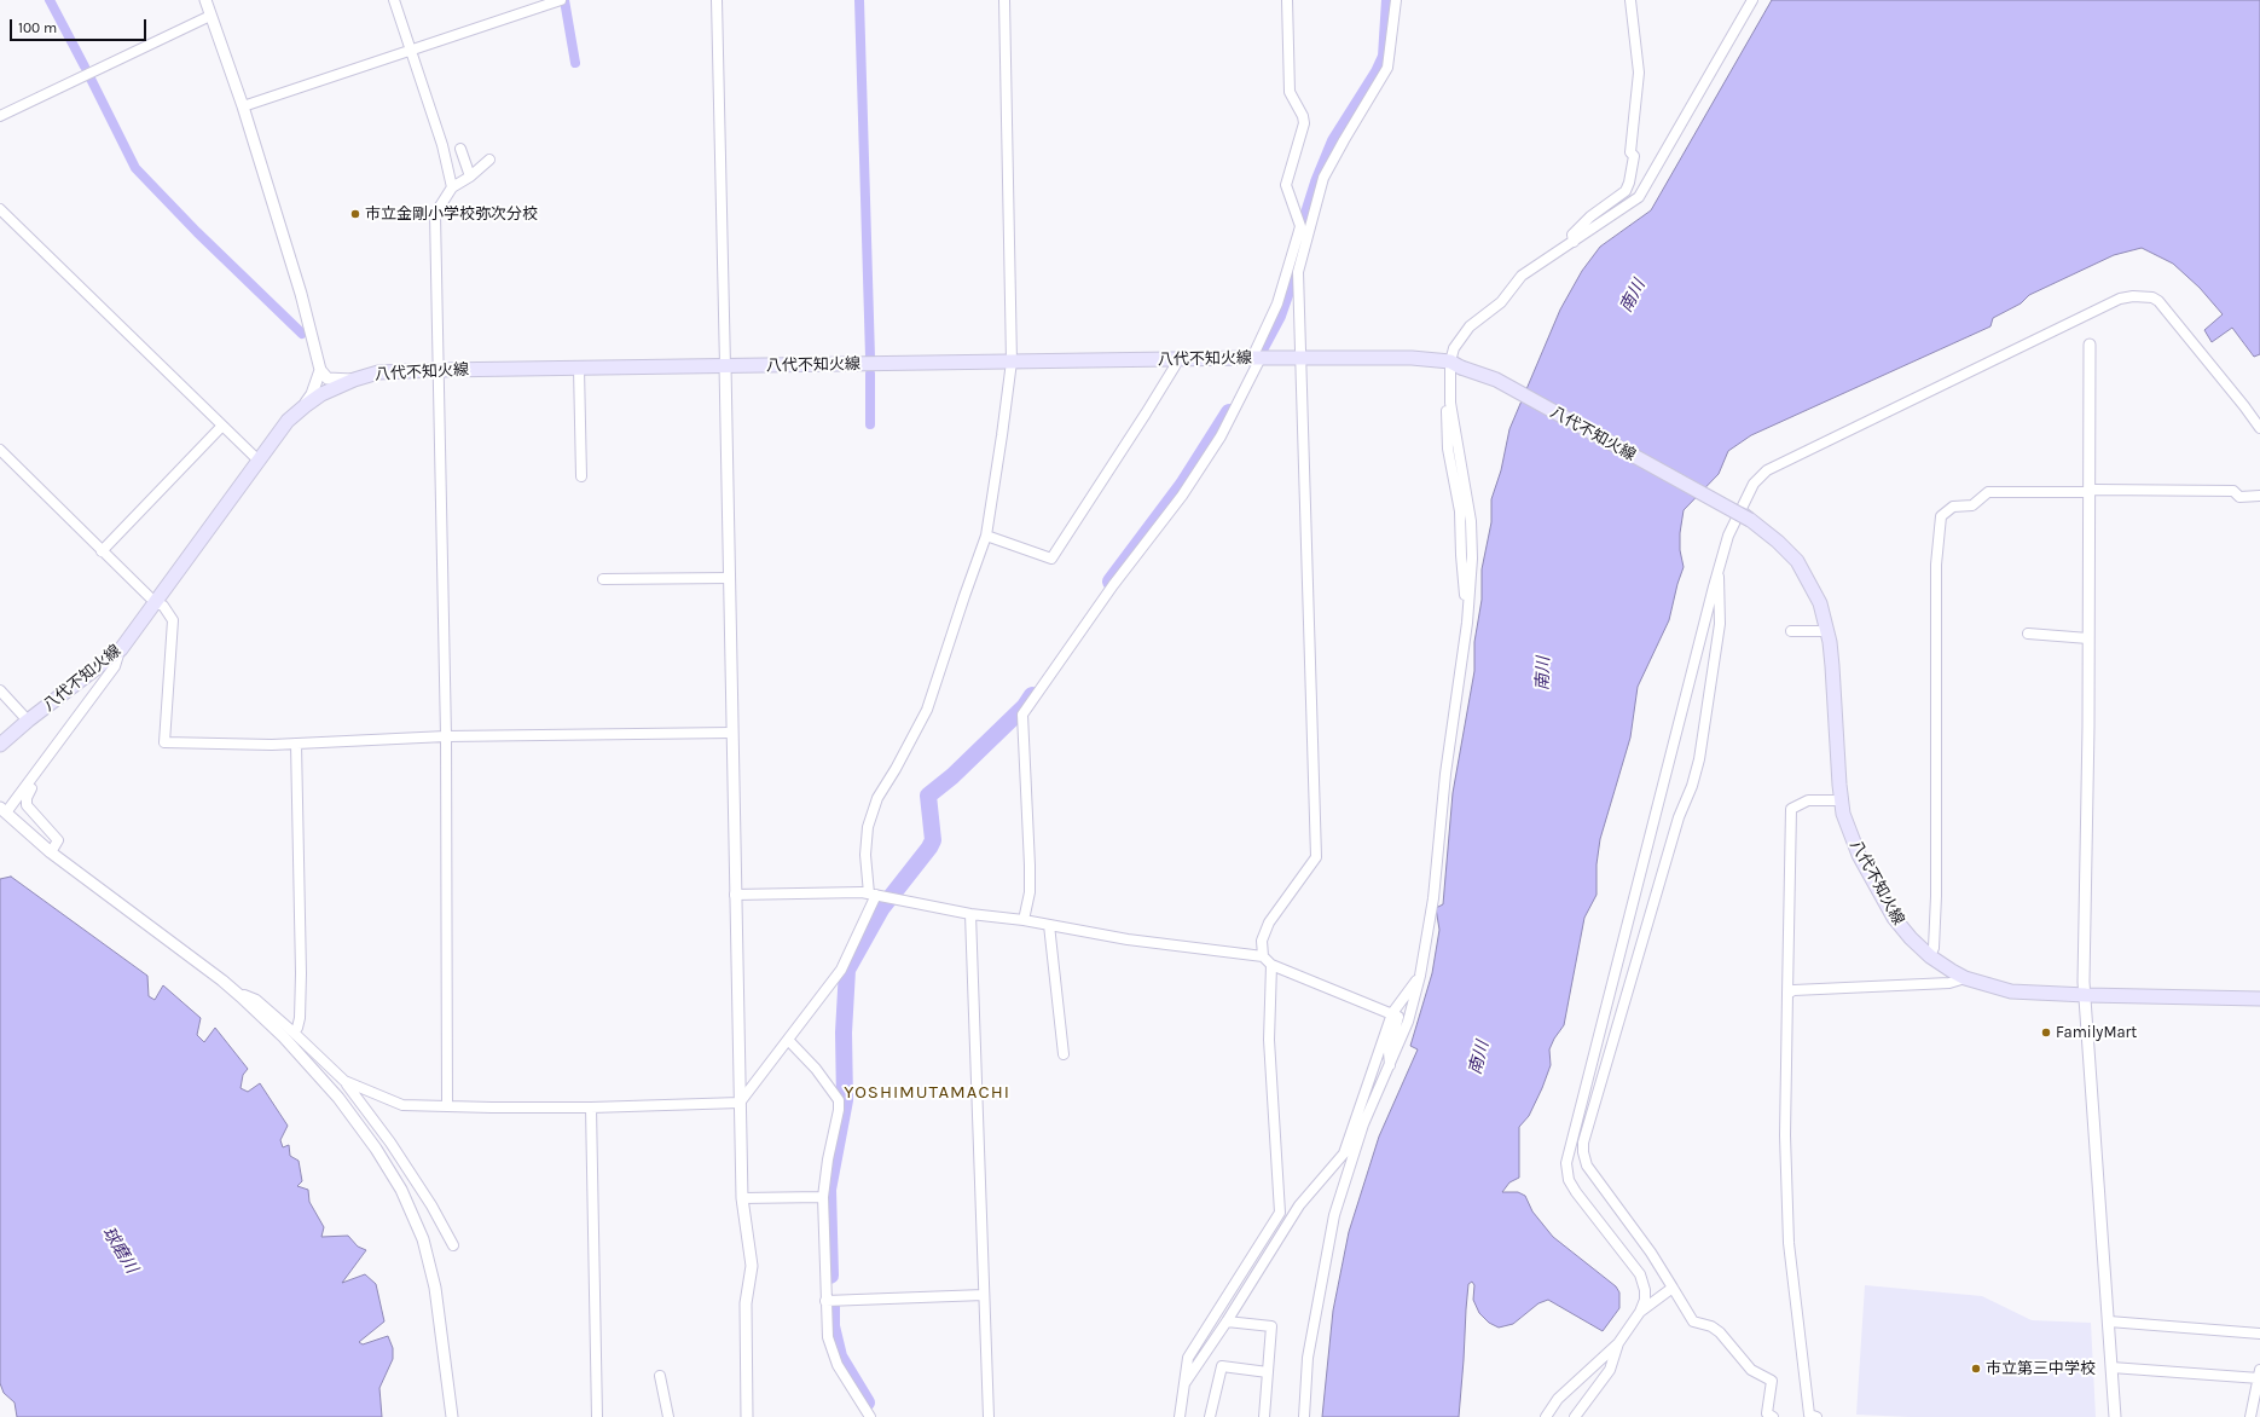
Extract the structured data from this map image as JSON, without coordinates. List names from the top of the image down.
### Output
{
  "streets": {
    "main road": ["八代不知火線"]
  },
  "districts": ["YOSHIMUTAMACHI"],
  "water": ["南川", "球磨川"],
  "places": ["市立金剛小学校弥次分校", "FamilyMart", "市立第三中学校"],
  "scale_bar": "100 m"
}
